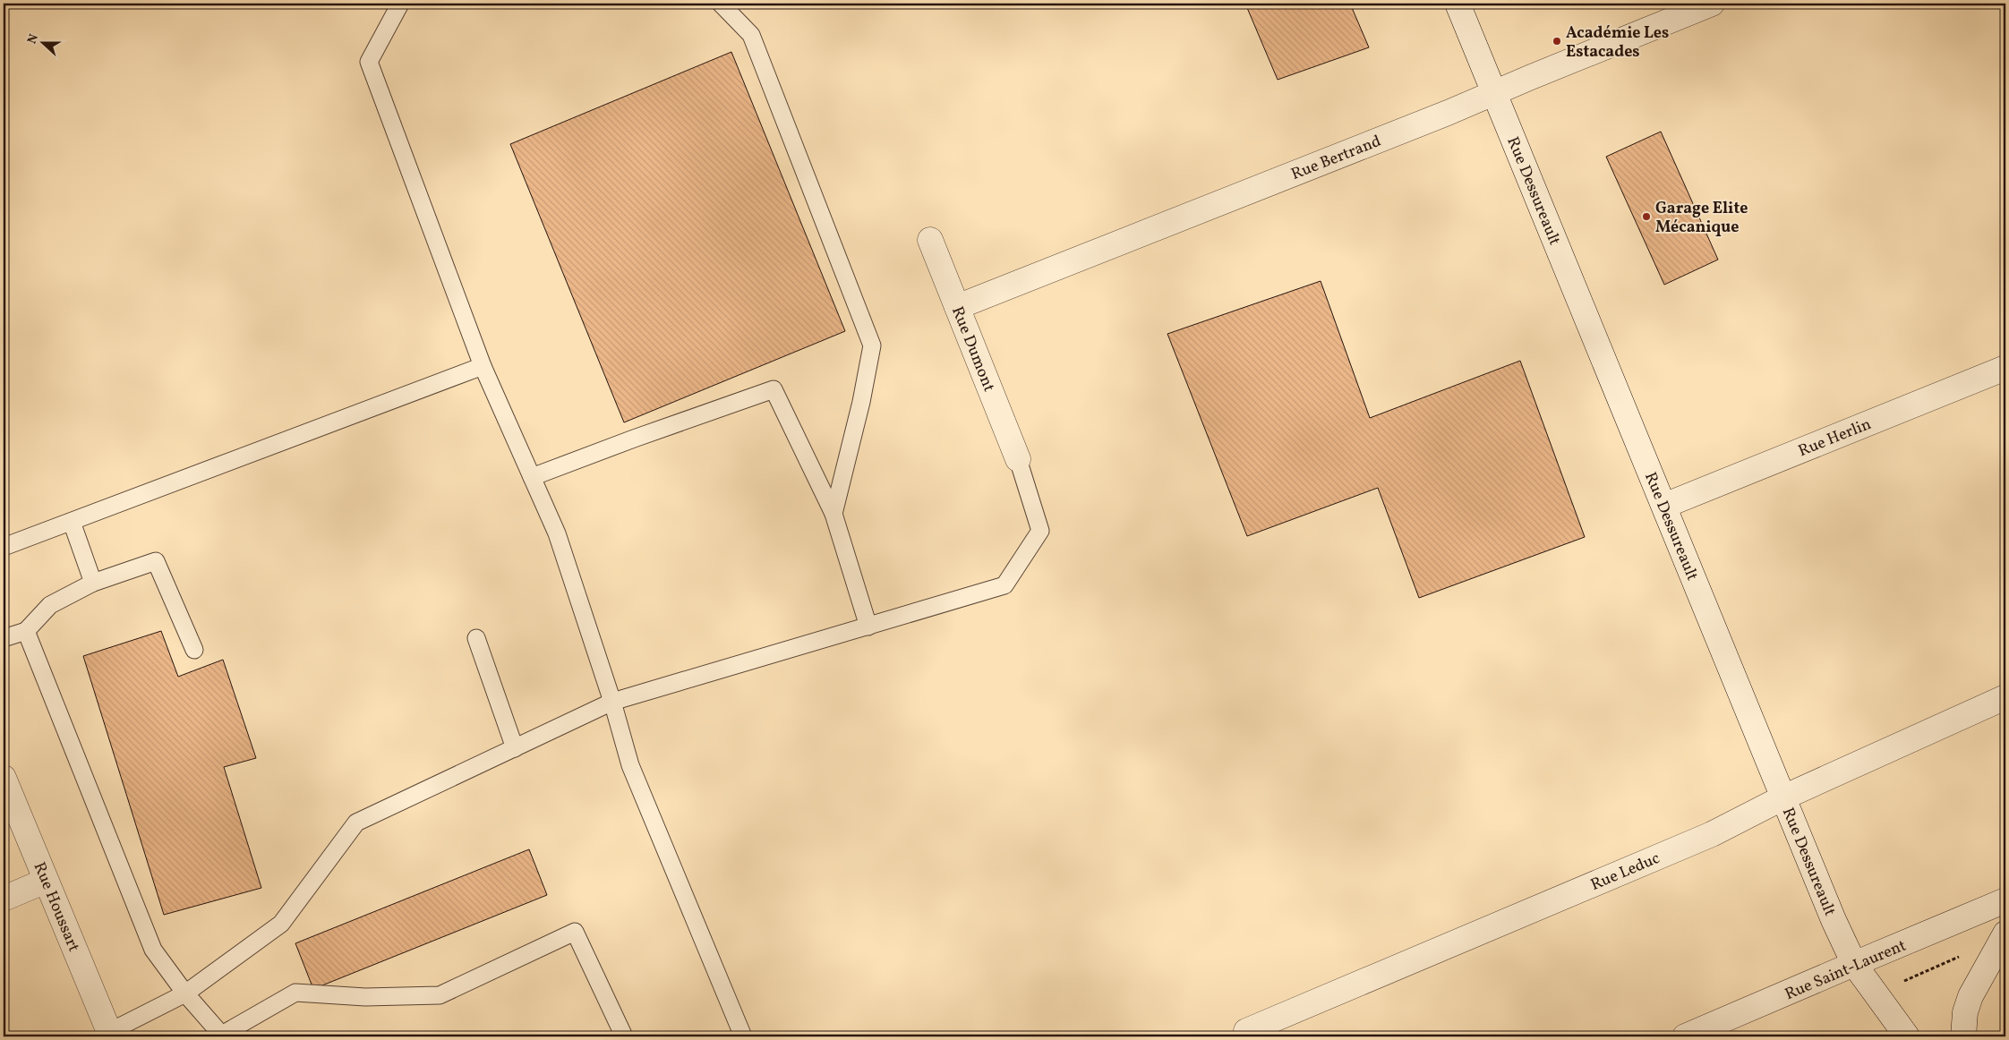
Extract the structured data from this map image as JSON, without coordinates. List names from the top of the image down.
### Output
{
  "streets": {
    "street": [
      "Rue Bertrand",
      "Rue Dessureault",
      "Rue Dumont",
      "Rue Herlin",
      "Rue Leduc",
      "Rue Houssart",
      "Rue Saint-Laurent"
    ]
  },
  "crossings": [
    ["Rue Bertrand", "Rue Dessureault"],
    ["Rue Bertrand", "Rue Dumont"],
    ["Rue Dessureault", "Rue Herlin"],
    ["Rue Dessureault", "Rue Leduc"],
    ["Rue Dessureault", "Rue Saint-Laurent"]
  ],
  "places": ["Académie Les Estacades", "Garage Elite Mécanique"],
  "north": "left"
}
